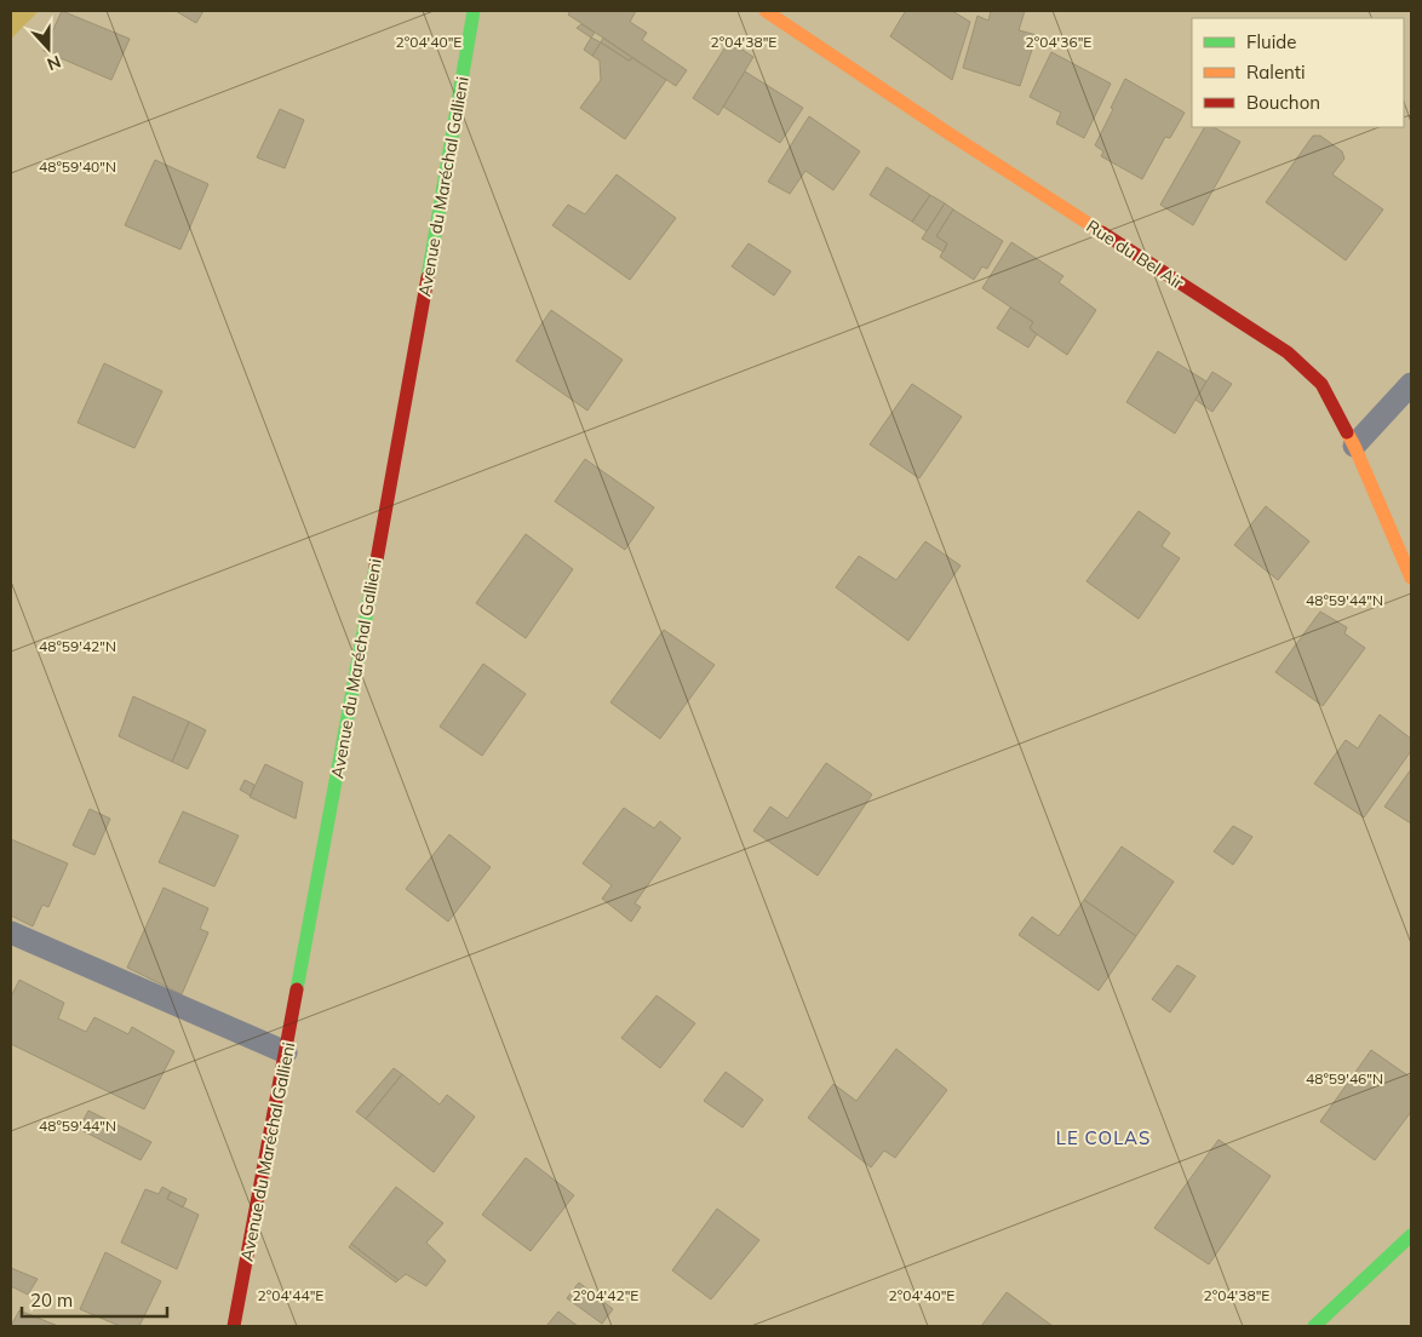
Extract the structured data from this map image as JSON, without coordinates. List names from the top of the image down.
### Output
{
  "streets": {
    "street": ["Avenue du Maréchal Gallieni", "Rue du Bel Air"]
  },
  "districts": ["LE COLAS"],
  "legend": ["Fluide", "Ralenti", "Bouchon"],
  "scale_bar": "20 m",
  "north": "bottom",
  "coordinates": [
    "2°04'40\"E",
    "2°04'38\"E",
    "2°04'36\"E",
    "48°59'40\"N",
    "48°59'44\"N",
    "48°59'42\"N",
    "48°59'46\"N",
    "2°04'44\"E",
    "2°04'42\"E"
  ]
}
